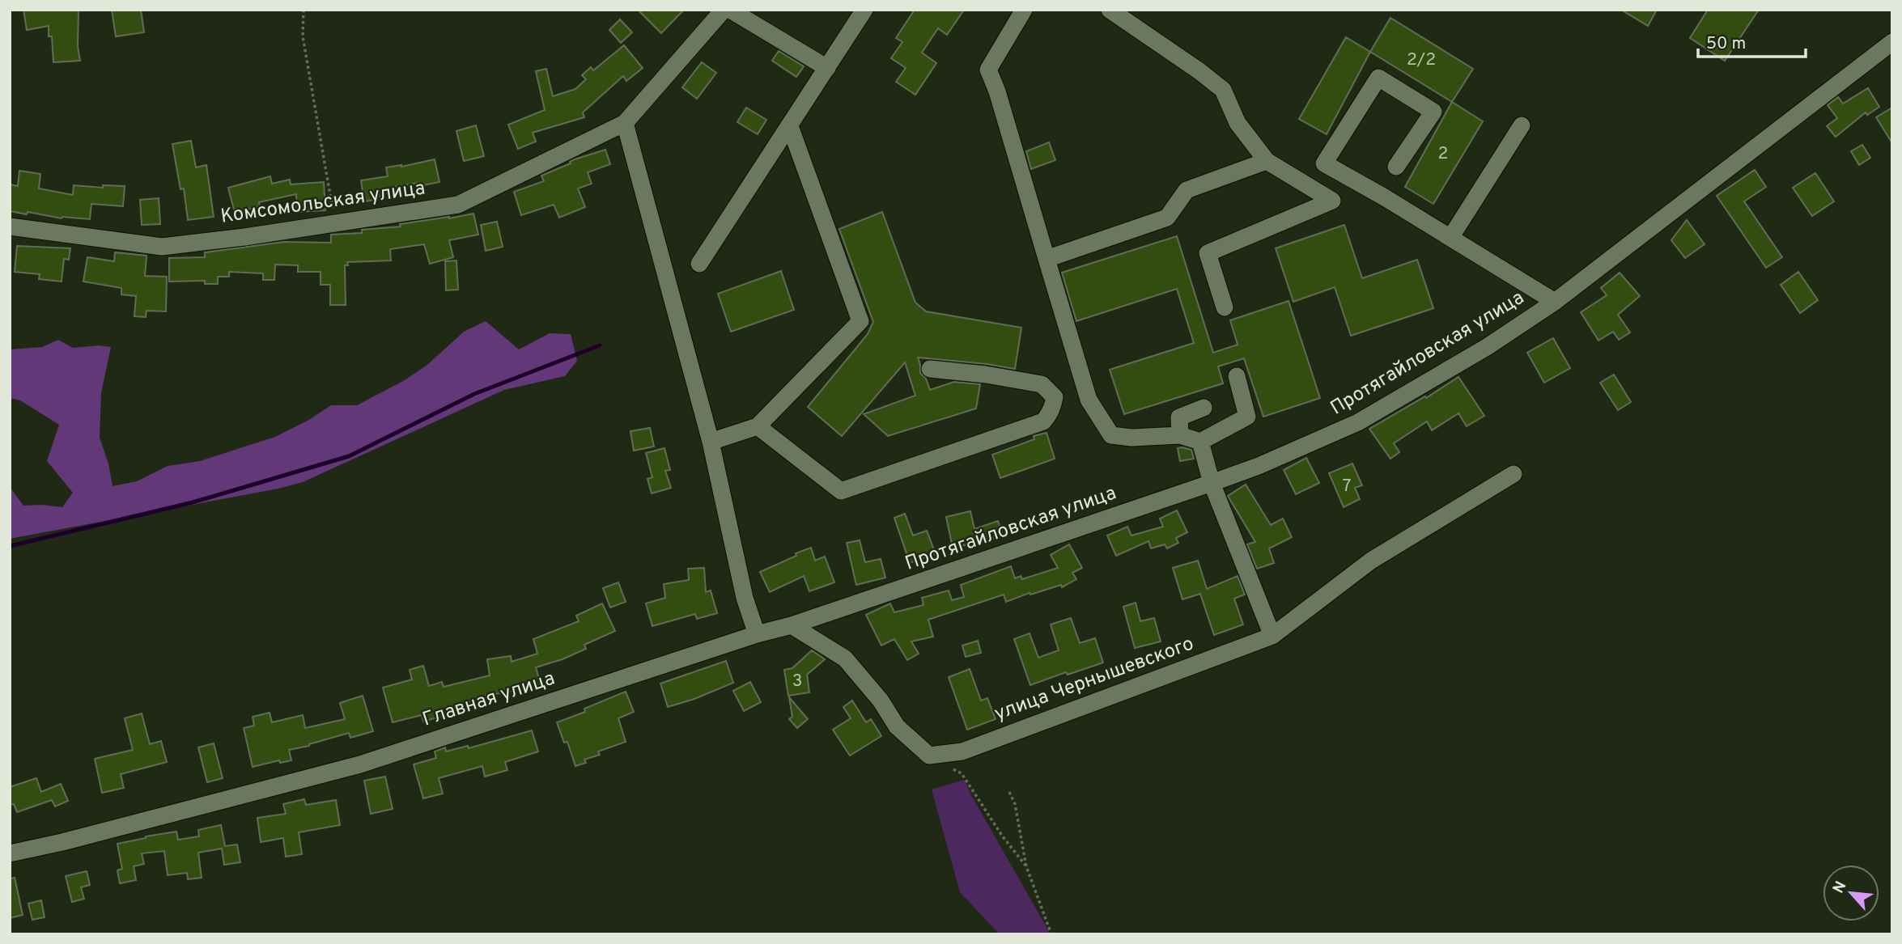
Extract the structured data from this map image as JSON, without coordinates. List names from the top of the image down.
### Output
{
  "streets": {
    "street": [
      "Комсомольская улица",
      "Протягайловская улица",
      "улица Чернышевского",
      "Главная улица"
    ]
  },
  "crossings": [
    ["Протягайловская улица", "улица Чернышевского"],
    ["Протягайловская улица", "Главная улица"],
    ["улица Чернышевского", "Главная улица"]
  ],
  "house_numbers": [
    "2/2",
    "2",
    "7",
    "3"
  ],
  "scale_bar": "50 m",
  "north": "top left"
}
